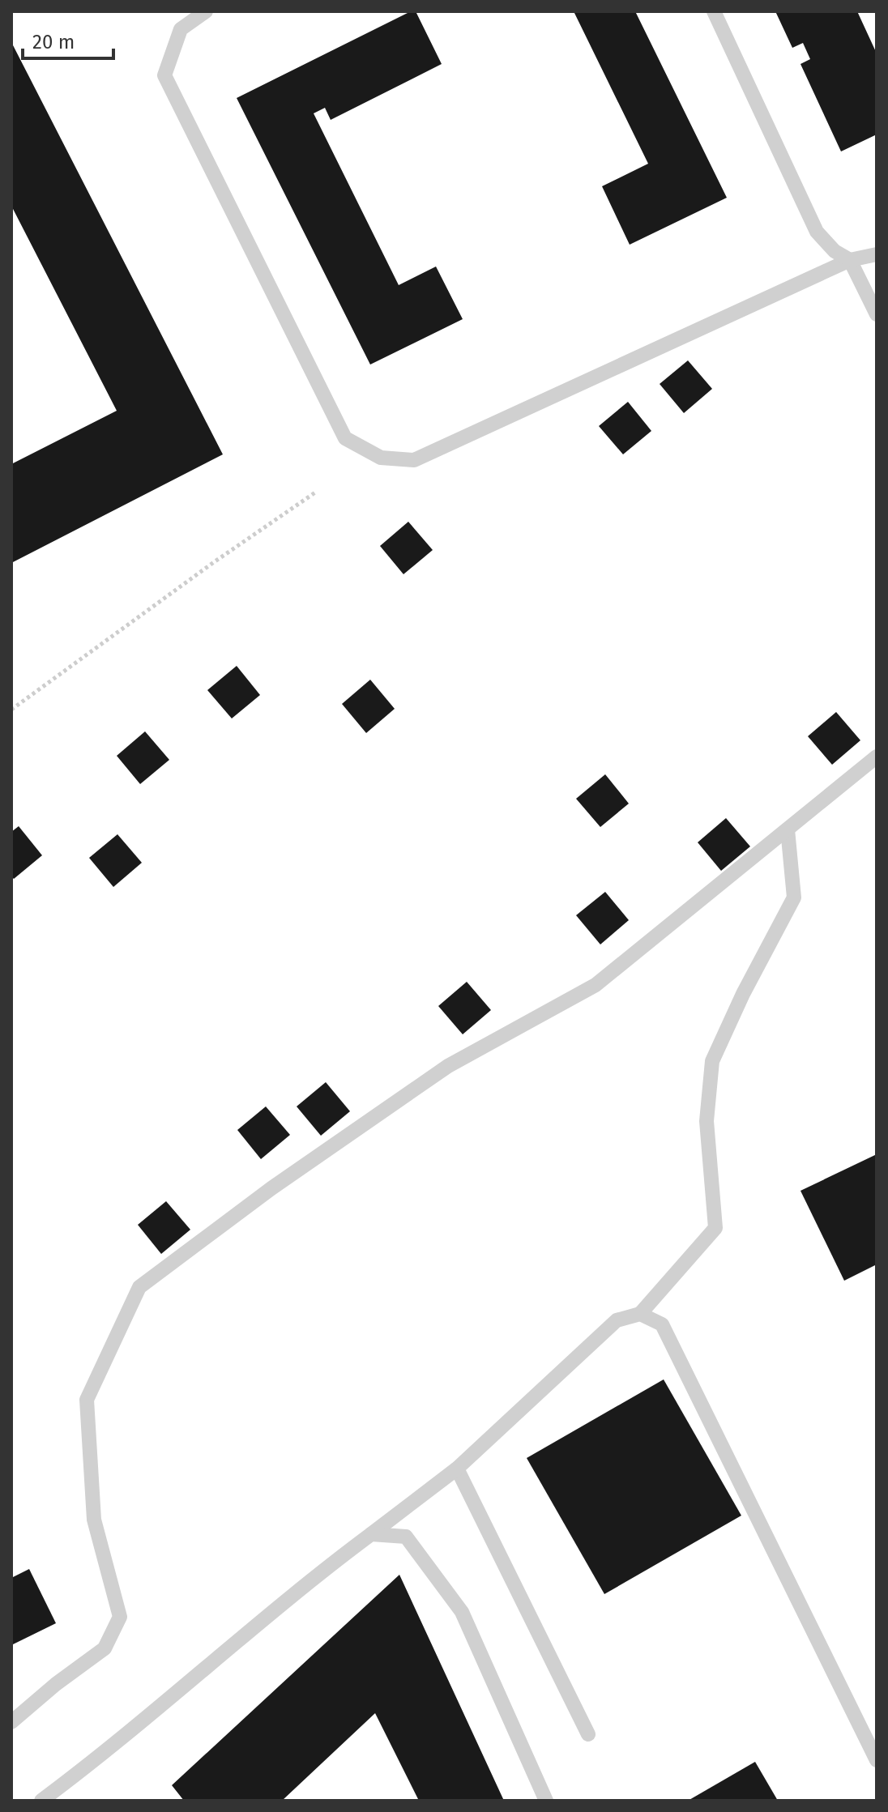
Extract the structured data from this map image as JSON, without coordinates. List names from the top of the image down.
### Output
{
  "scale_bar": "20 m"
}
